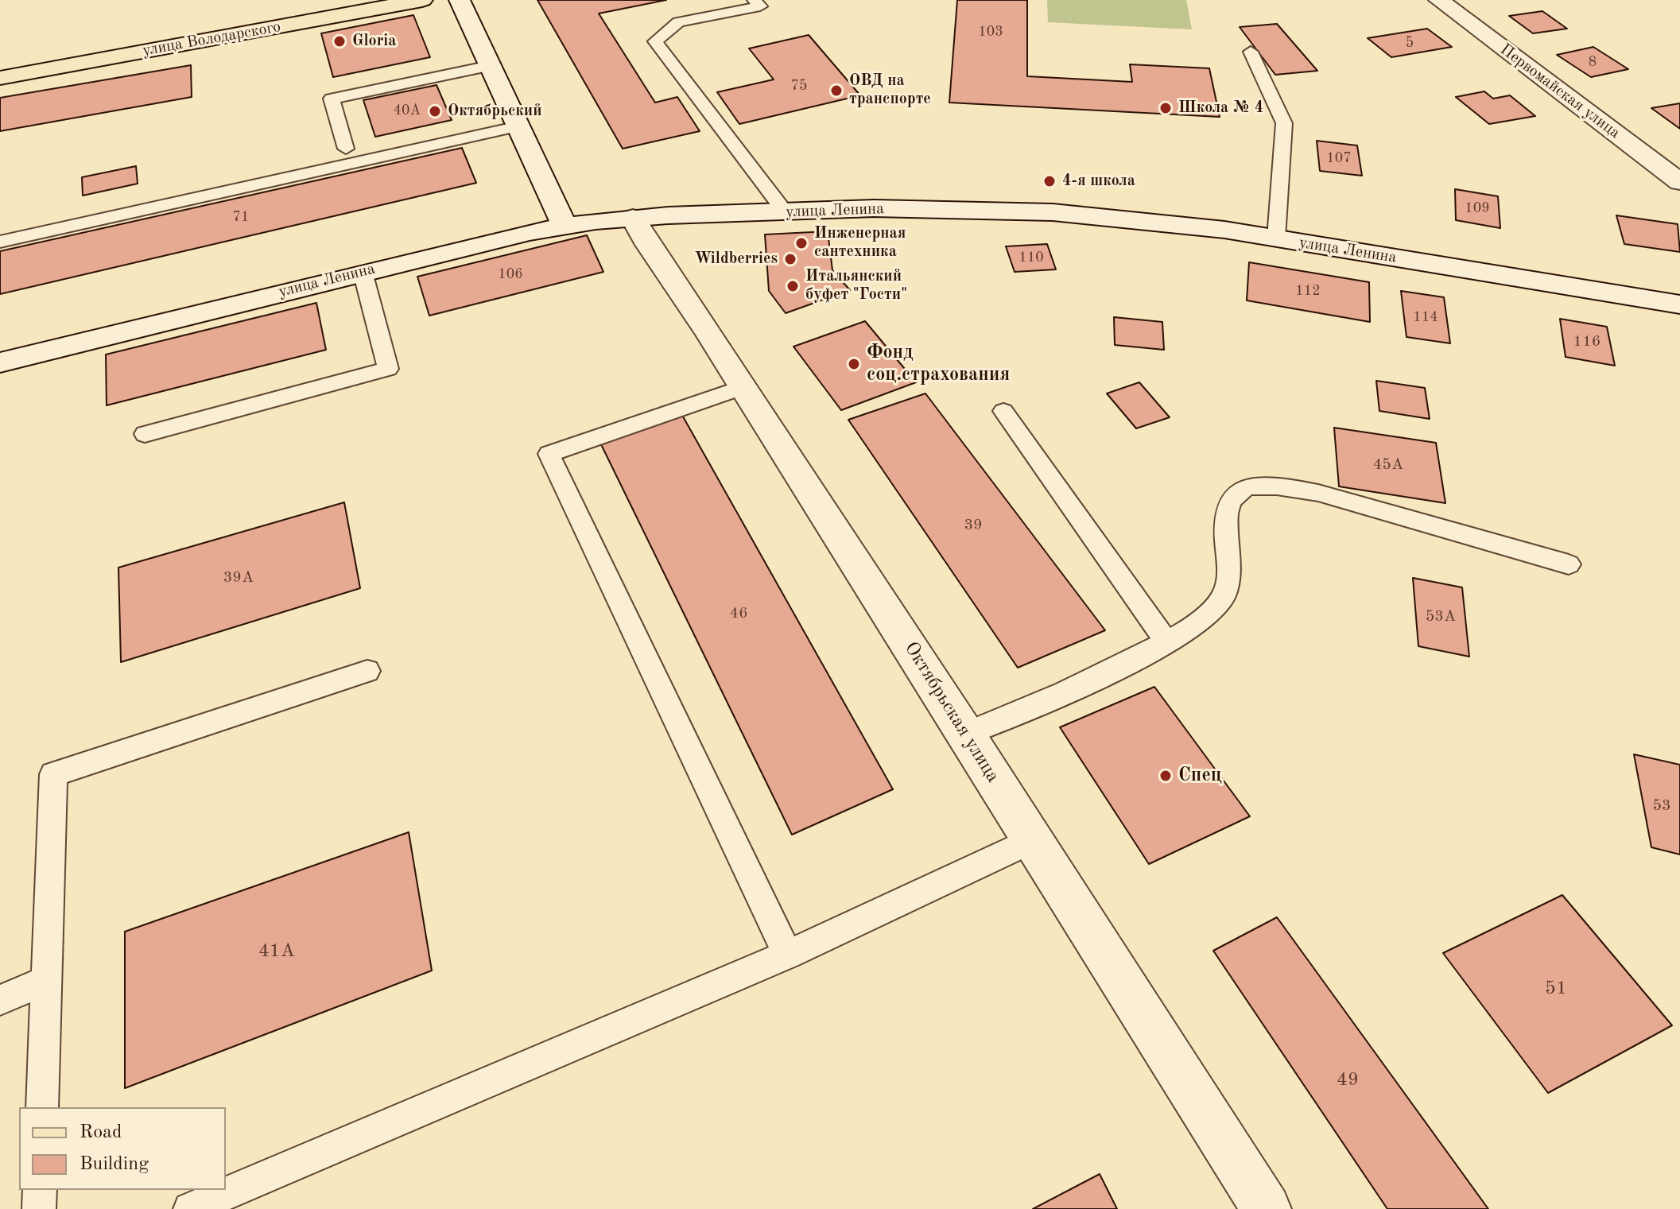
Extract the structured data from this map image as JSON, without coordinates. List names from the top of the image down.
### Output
{
  "streets": {
    "main road": [
      "улица Володарского",
      "Первомайская улица",
      "улица Ленина",
      "Октябрьская улица"
    ]
  },
  "crossings": [
    ["улица Ленина", "Октябрьская улица"]
  ],
  "places": [
    "Gloria",
    "ОВД на транспорте",
    "Школа № 4",
    "Октябрьский",
    "4-я школа",
    "Инженерная сантехника",
    "Wildberries",
    "Итальянский буфет \"Гости\"",
    "Фонд соц.страхования",
    "Спец"
  ],
  "house_numbers": [
    "103",
    "5",
    "8",
    "75",
    "40А",
    "107",
    "109",
    "71",
    "110",
    "106",
    "112",
    "114",
    "116",
    "45А",
    "39",
    "39А",
    "46",
    "53А",
    "53",
    "41А",
    "51",
    "49"
  ],
  "legend": ["Road", "Building"]
}
